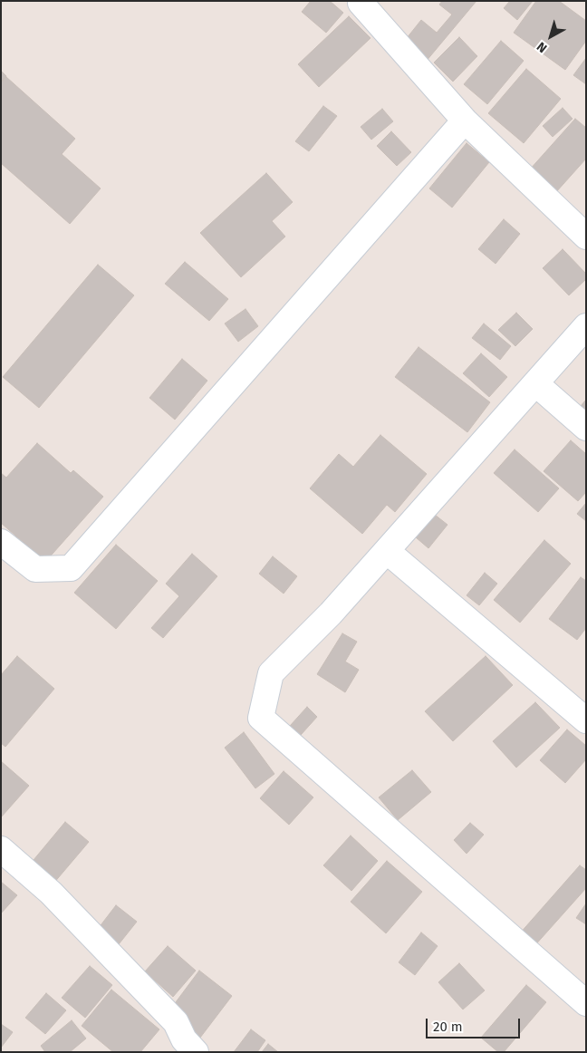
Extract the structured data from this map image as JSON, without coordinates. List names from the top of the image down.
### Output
{
  "scale_bar": "20 m",
  "north": "bottom left"
}
